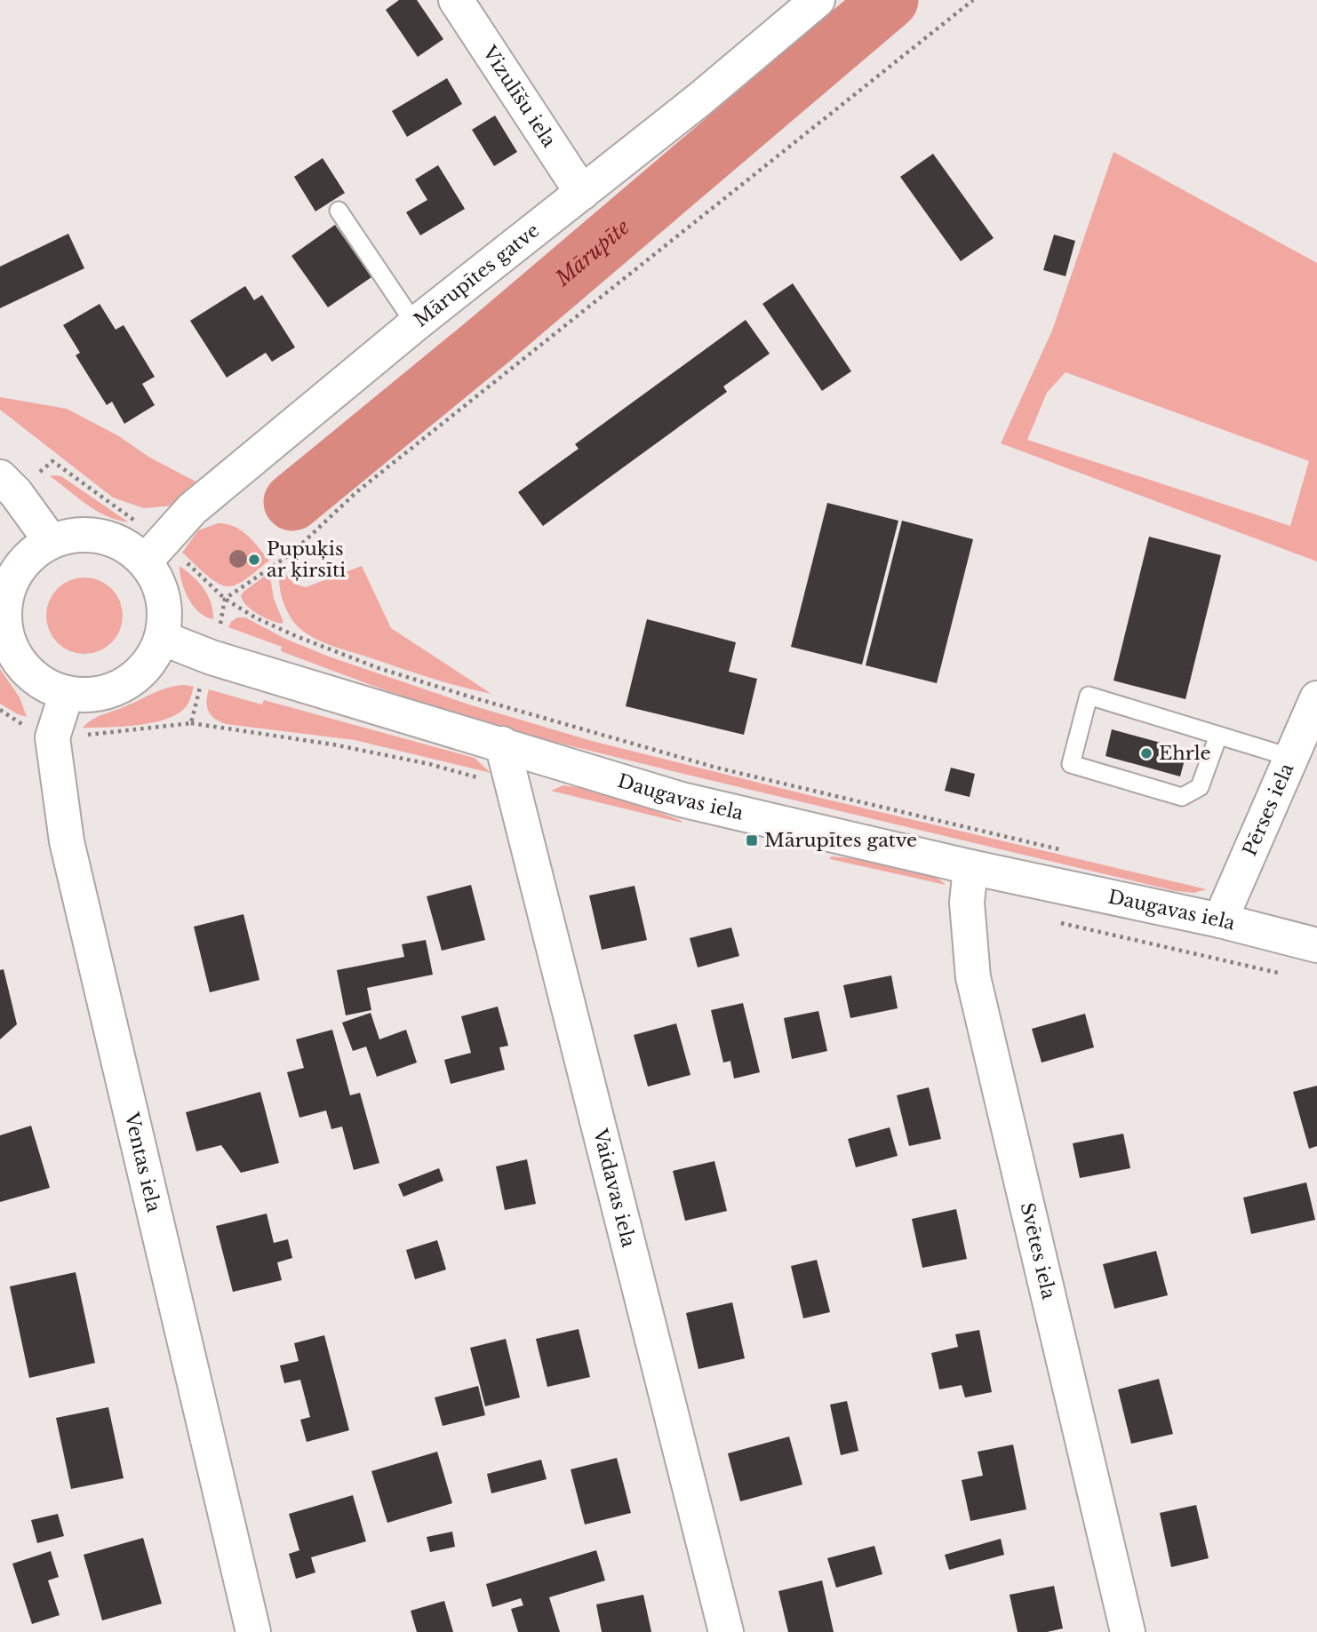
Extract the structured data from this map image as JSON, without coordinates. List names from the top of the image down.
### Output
{
  "streets": {
    "street": [
      "Vizulīšu iela",
      "Mārupītes gatve",
      "Daugavas iela",
      "Pērses iela",
      "Ventas iela",
      "Vaidavas iela",
      "Svētes iela"
    ]
  },
  "crossings": [
    ["Vizulīšu iela", "Mārupītes gatve"],
    ["Mārupītes gatve", "Daugavas iela"],
    ["Mārupītes gatve", "Ventas iela"],
    ["Daugavas iela", "Pērses iela"],
    ["Daugavas iela", "Ventas iela"],
    ["Daugavas iela", "Vaidavas iela"],
    ["Daugavas iela", "Svētes iela"]
  ],
  "water": ["Mārupīte"],
  "places": {
    "other": ["Pupuķis ar ķirsīti", "Ehrle"],
    "transit": ["Mārupītes gatve"]
  }
}
